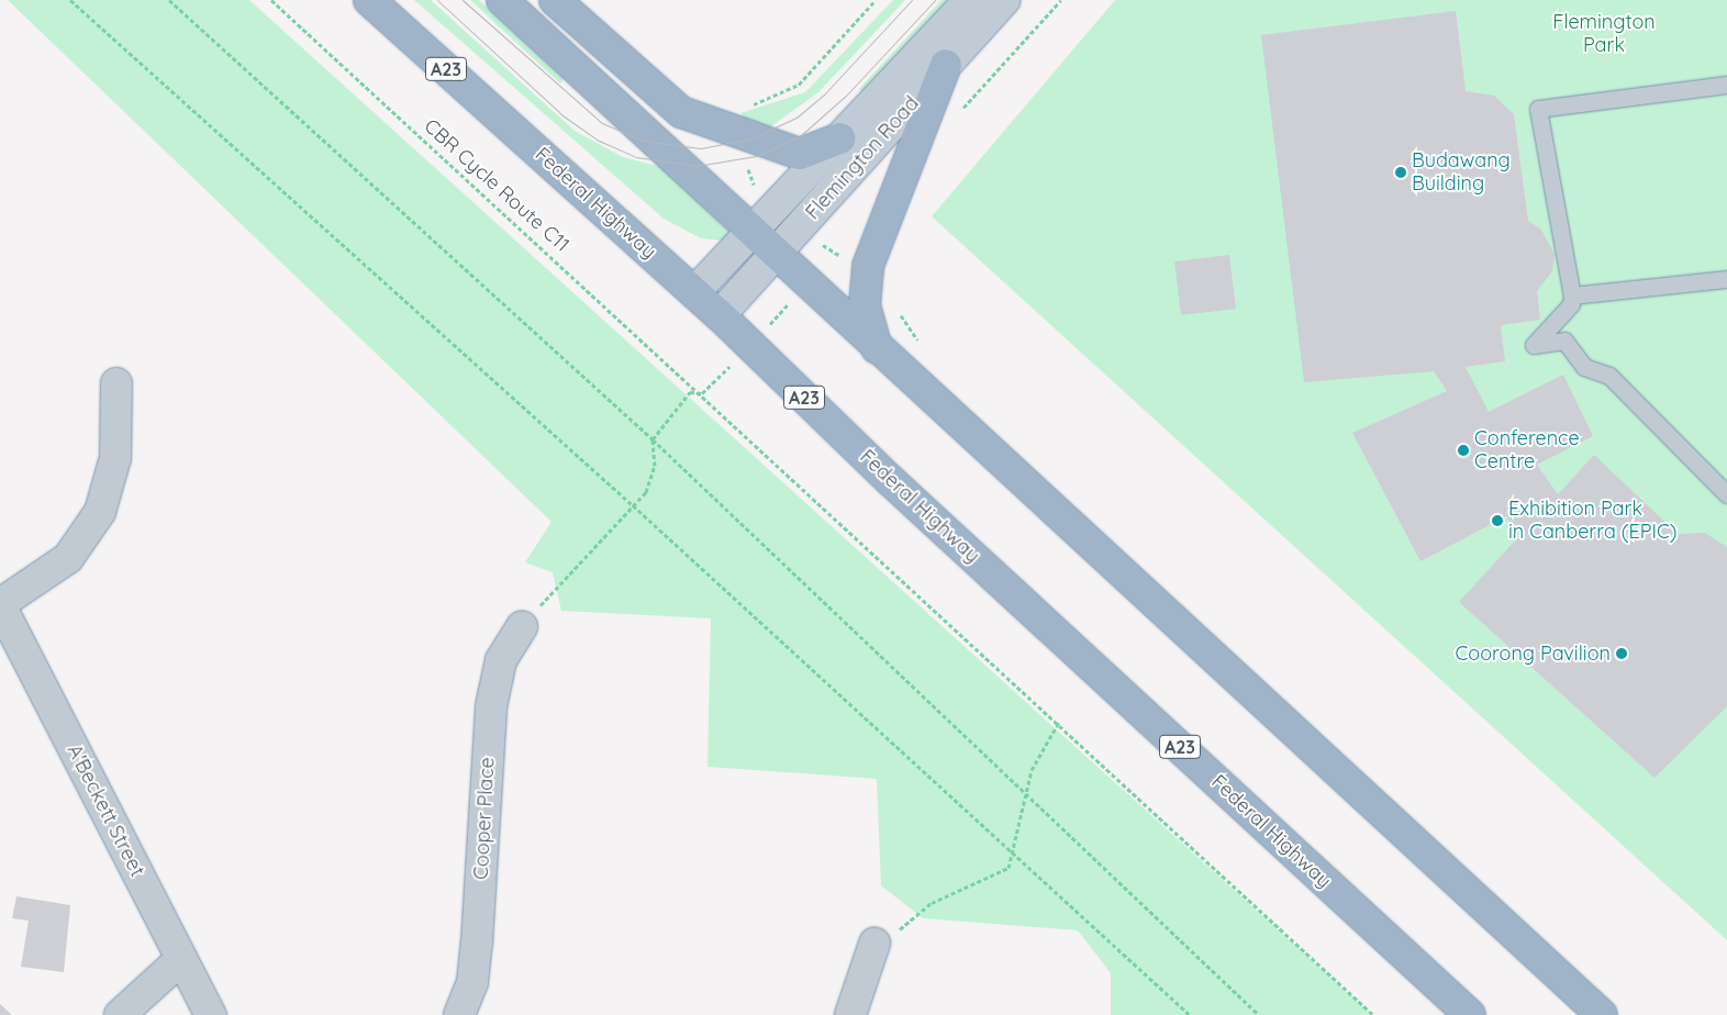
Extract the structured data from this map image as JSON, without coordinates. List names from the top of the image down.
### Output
{
  "streets": {
    "highway": ["A23", "Federal Highway"],
    "main road": ["Flemington Road"],
    "street": ["A'Beckett Street", "Cooper Place"],
    "path": ["CBR Cycle Route C11"]
  },
  "crossings": [
    ["Flemington Road", "Federal Highway"]
  ],
  "parks": ["Flemington Park"],
  "places": [
    "Budawang Building",
    "Conference Centre",
    "Exhibition Park in Canberra (EPIC)",
    "Coorong Pavilion"
  ]
}
